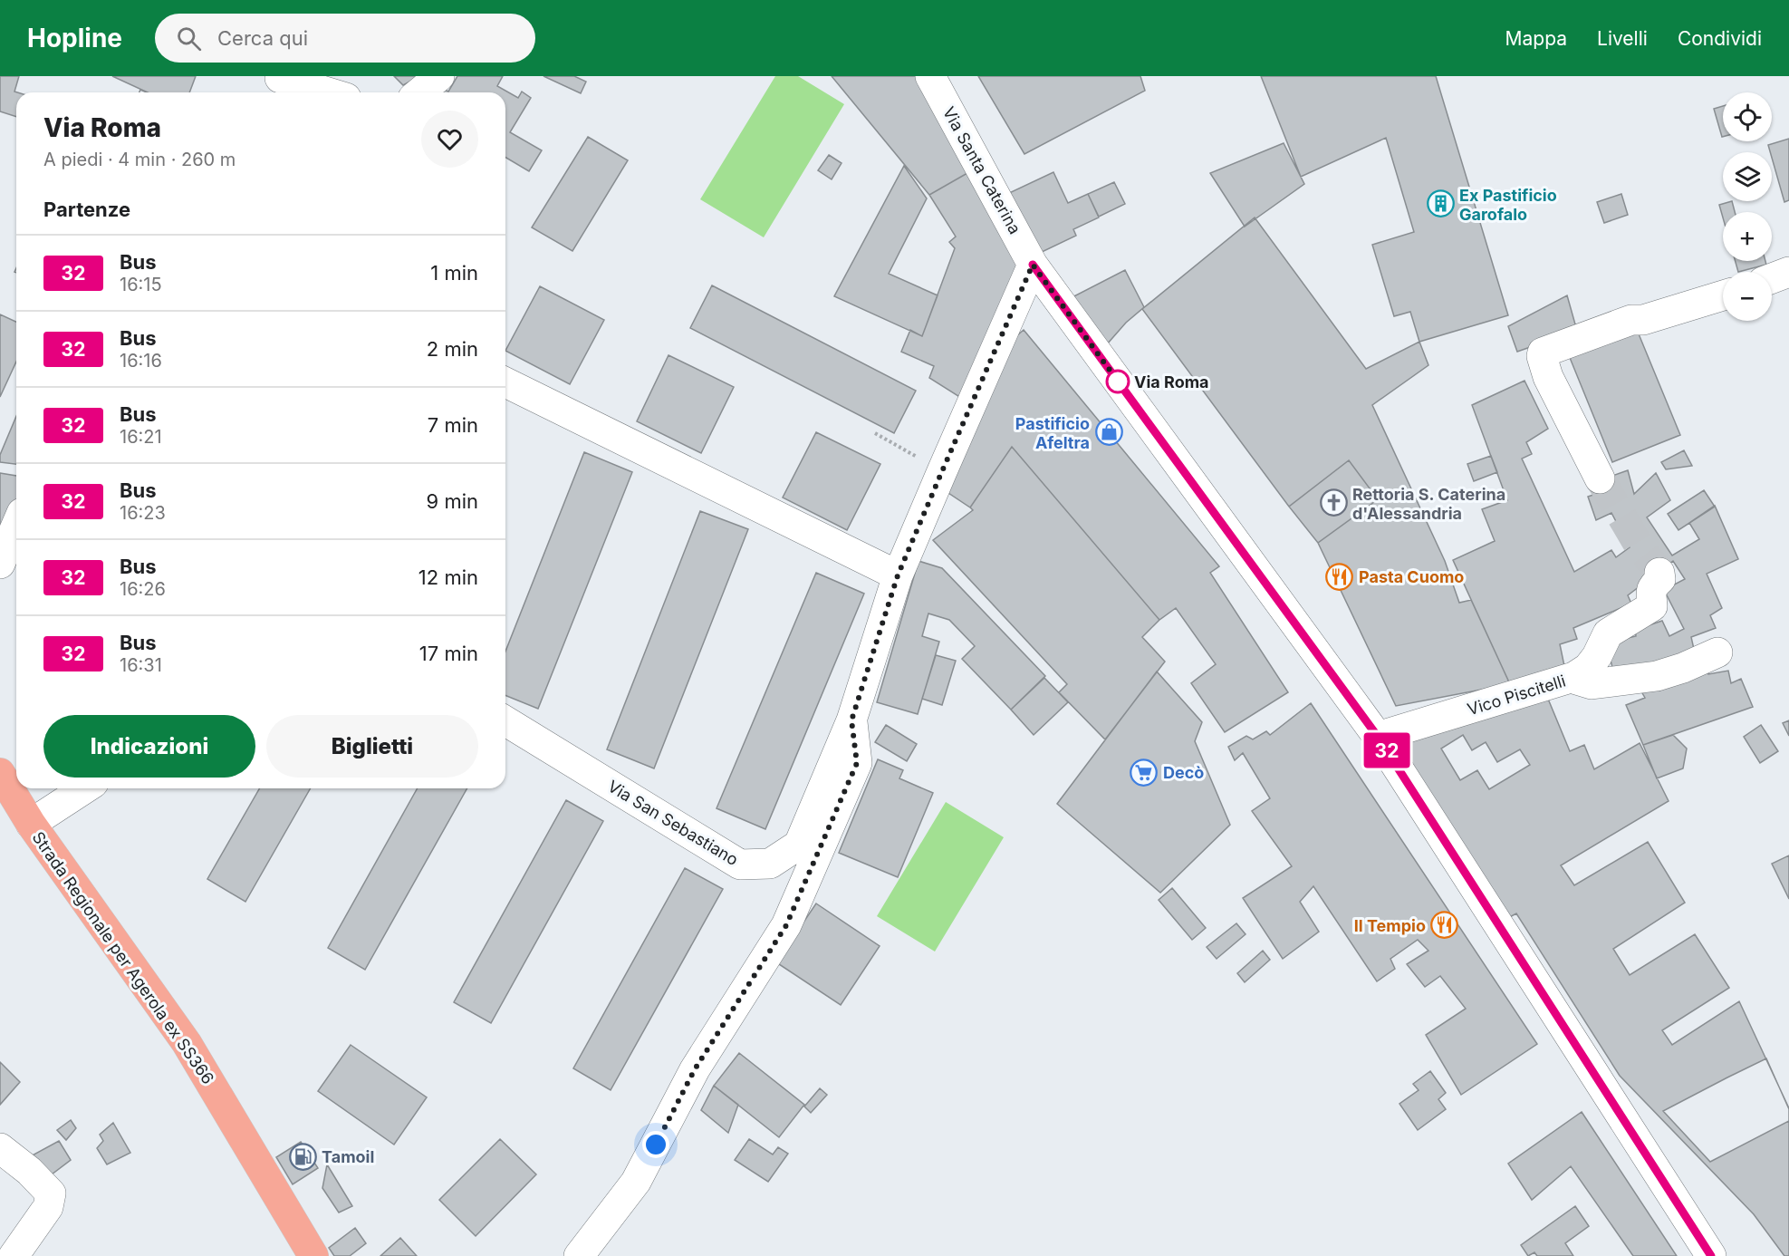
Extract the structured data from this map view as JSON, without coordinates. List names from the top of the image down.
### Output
{
  "streets": {
    "main road": ["Strada Regionale per Agerola ex SS366"],
    "street": ["Via Santa Caterina", "Vico Piscitelli", "Via San Sebastiano"]
  },
  "crossings": [
    ["Via Santa Caterina", "Via San Sebastiano"]
  ],
  "places": {
    "building": ["Ex Pastificio Garofalo"],
    "other": ["Via Roma"],
    "shop": ["Pastificio Afeltra"],
    "church": ["Rettoria S. Caterina d'Alessandria"],
    "restaurant": ["Pasta Cuomo", "Il Tempio"],
    "supermarket": ["Decò"],
    "fuel station": ["Tamoil"]
  },
  "lines": ["bus line 32"],
  "page": {
    "header": "Hopline",
    "search": "Cerca qui",
    "nav": ["Mappa", "Livelli", "Condividi"],
    "on_map": "32",
    "map_buttons": ["+", "−"],
    "heading": [
      ["Via Roma", "A piedi · 4 min · 260 m"],
      "Partenze"
    ],
    "list": [
      {
        "mark": "32",
        "name": "Bus",
        "note": "16:15",
        "value": "1 min"
      },
      {
        "mark": "32",
        "name": "Bus",
        "note": "16:16",
        "value": "2 min"
      },
      {
        "mark": "32",
        "name": "Bus",
        "note": "16:21",
        "value": "7 min"
      },
      {
        "mark": "32",
        "name": "Bus",
        "note": "16:23",
        "value": "9 min"
      },
      {
        "mark": "32",
        "name": "Bus",
        "note": "16:26",
        "value": "12 min"
      },
      {
        "mark": "32",
        "name": "Bus",
        "note": "16:31",
        "value": "17 min"
      }
    ],
    "buttons": ["Indicazioni", "Biglietti"]
  }
}
